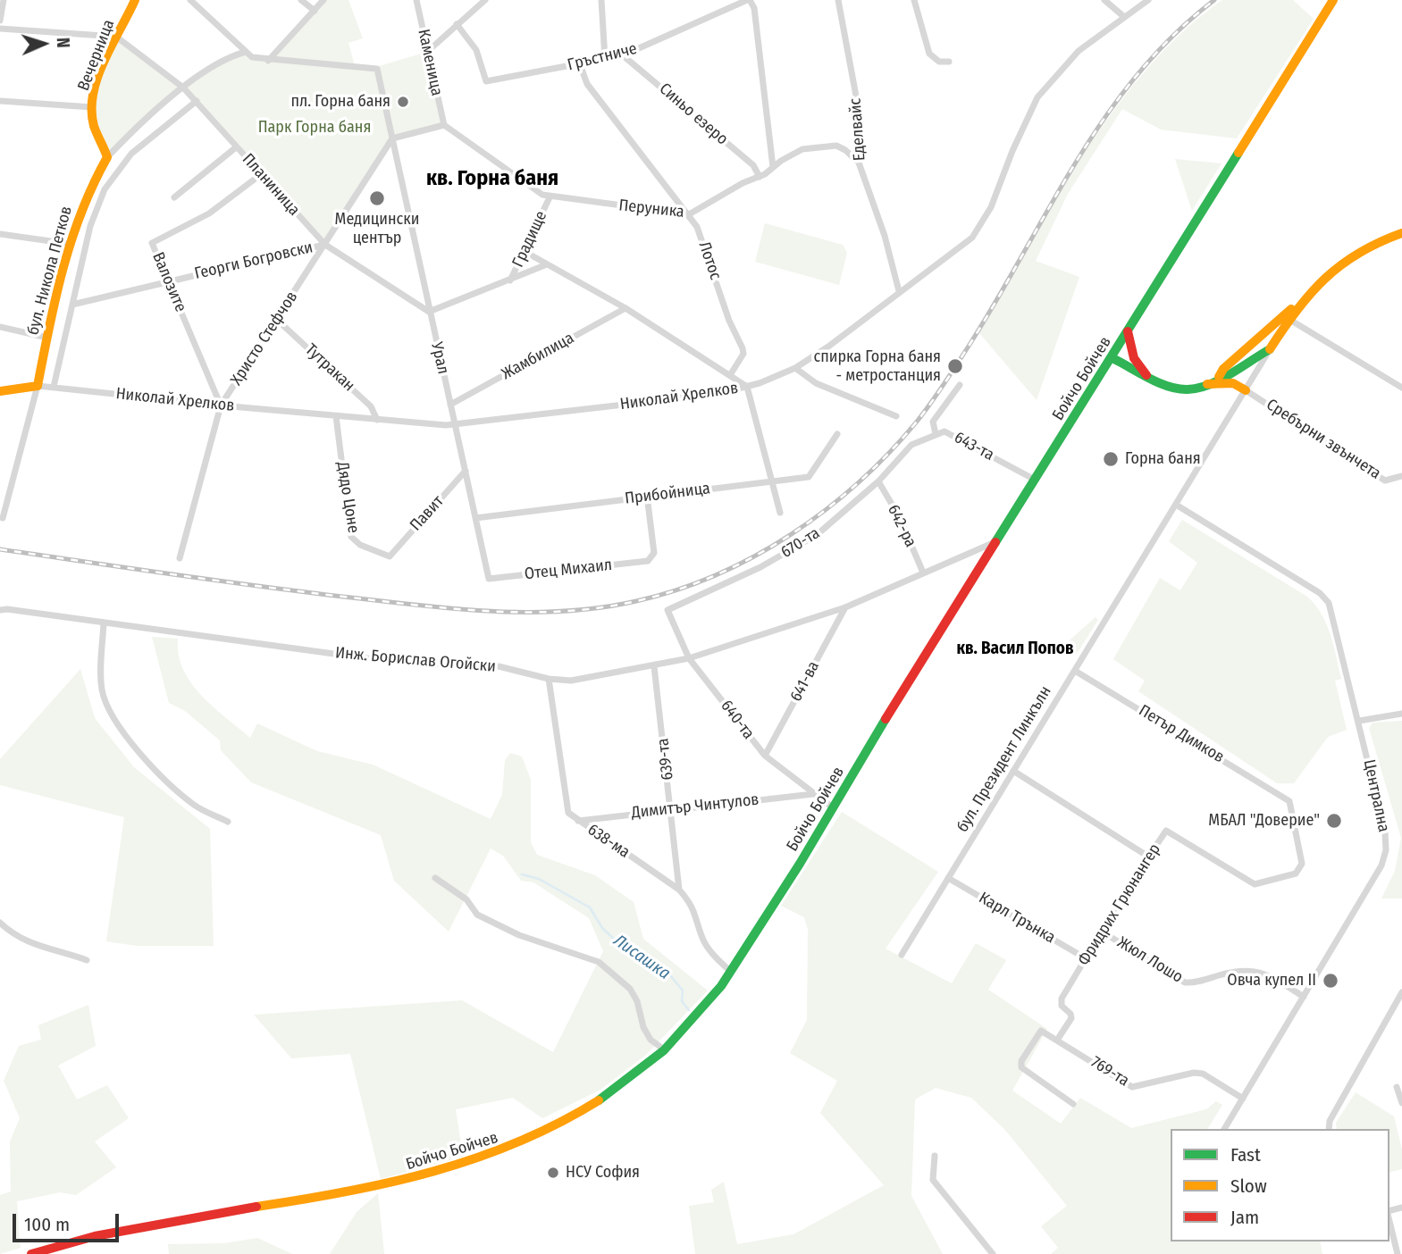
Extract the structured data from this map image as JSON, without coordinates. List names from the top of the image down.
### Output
{
  "streets": {
    "main road": [
      "Вечерница",
      "бул. Никола Петков",
      "Бойчо Бойчев",
      "бул. Президент Линкълн"
    ],
    "street": [
      "Гръстниче",
      "Каменица",
      "Синьо езеро",
      "Еделвайс",
      "Планиница",
      "Перуника",
      "Градище",
      "Георги Богровски",
      "Лотос",
      "Валозите",
      "Христо Стефчов",
      "Жамбилица",
      "Урал",
      "Тутракан",
      "Николай Хрелков",
      "Сребърни звънчета",
      "643-та",
      "Прибойница",
      "Дядо Цоне",
      "Павит",
      "642-ра",
      "670-та",
      "Отец Михаил",
      "Инж. Борислав Огойски",
      "641-ва",
      "640-та",
      "Петър Димков",
      "639-та",
      "Централна",
      "Димитър Чинтулов",
      "638-ма",
      "Фридрих Грюнангер",
      "Карл Трънка",
      "Жюл Лошо",
      "769-та"
    ]
  },
  "crossings": [
    ["Вечерница", "Планиница"],
    ["Вечерница", "бул. Никола Петков"],
    ["Гръстниче", "Синьо езеро"],
    ["Гръстниче", "Лотос"],
    ["Каменица", "Перуника"],
    ["Синьо езеро", "Перуника"],
    ["Еделвайс", "Перуника"],
    ["Еделвайс", "Николай Хрелков"],
    ["Планиница", "Георги Богровски"],
    ["Планиница", "бул. Никола Петков"],
    ["Планиница", "Валозите"],
    ["Планиница", "Христо Стефчов"],
    ["Планиница", "Урал"],
    ["Перуника", "Градище"],
    ["Перуника", "Лотос"],
    ["Георги Богровски", "бул. Никола Петков"],
    ["Георги Богровски", "Валозите"],
    ["Георги Богровски", "Христо Стефчов"],
    ["бул. Никола Петков", "Николай Хрелков"],
    ["Валозите", "Христо Стефчов"],
    ["Валозите", "Николай Хрелков"],
    ["Христо Стефчов", "Урал"],
    ["Христо Стефчов", "Тутракан"],
    ["Христо Стефчов", "Николай Хрелков"],
    ["Жамбилица", "Урал"],
    ["Урал", "Николай Хрелков"],
    ["Урал", "Прибойница"],
    ["Урал", "Павит"],
    ["Урал", "Отец Михаил"],
    ["Тутракан", "Николай Хрелков"],
    ["Бойчо Бойчев", "643-та"],
    ["Бойчо Бойчев", "Инж. Борислав Огойски"],
    ["Бойчо Бойчев", "640-та"],
    ["Бойчо Бойчев", "638-ма"],
    ["Николай Хрелков", "Дядо Цоне"],
    ["Сребърни звънчета", "бул. Президент Линкълн"],
    ["643-та", "670-та"],
    ["Прибойница", "Отец Михаил"],
    ["Дядо Цоне", "Павит"],
    ["642-ра", "670-та"],
    ["642-ра", "Инж. Борислав Огойски"],
    ["670-та", "640-та"],
    ["Инж. Борислав Огойски", "641-ва"],
    ["Инж. Борислав Огойски", "640-та"],
    ["Инж. Борислав Огойски", "639-та"],
    ["Инж. Борислав Огойски", "638-ма"],
    ["641-ва", "640-та"],
    ["640-та", "Димитър Чинтулов"],
    ["Петър Димков", "бул. Президент Линкълн"],
    ["Петър Димков", "Фридрих Грюнангер"],
    ["639-та", "Димитър Чинтулов"],
    ["639-та", "638-ма"],
    ["бул. Президент Линкълн", "Централна"],
    ["бул. Президент Линкълн", "Карл Трънка"],
    ["Централна", "Жюл Лошо"],
    ["Централна", "769-та"],
    ["Димитър Чинтулов", "638-ма"],
    ["Фридрих Грюнангер", "Карл Трънка"],
    ["Фридрих Грюнангер", "Жюл Лошо"],
    ["Фридрих Грюнангер", "769-та"]
  ],
  "districts": ["кв. Горна баня", "кв. Васил Попов"],
  "water": ["Лисашка"],
  "parks": ["Парк Горна баня"],
  "places": [
    "пл. Горна баня",
    "Медицински център",
    "спирка Горна баня - метростанция",
    "Горна баня",
    "МБАЛ \"Доверие\"",
    "Овча купел II",
    "НСУ София"
  ],
  "legend": ["Fast", "Slow", "Jam"],
  "scale_bar": "100 m",
  "north": "right"
}
